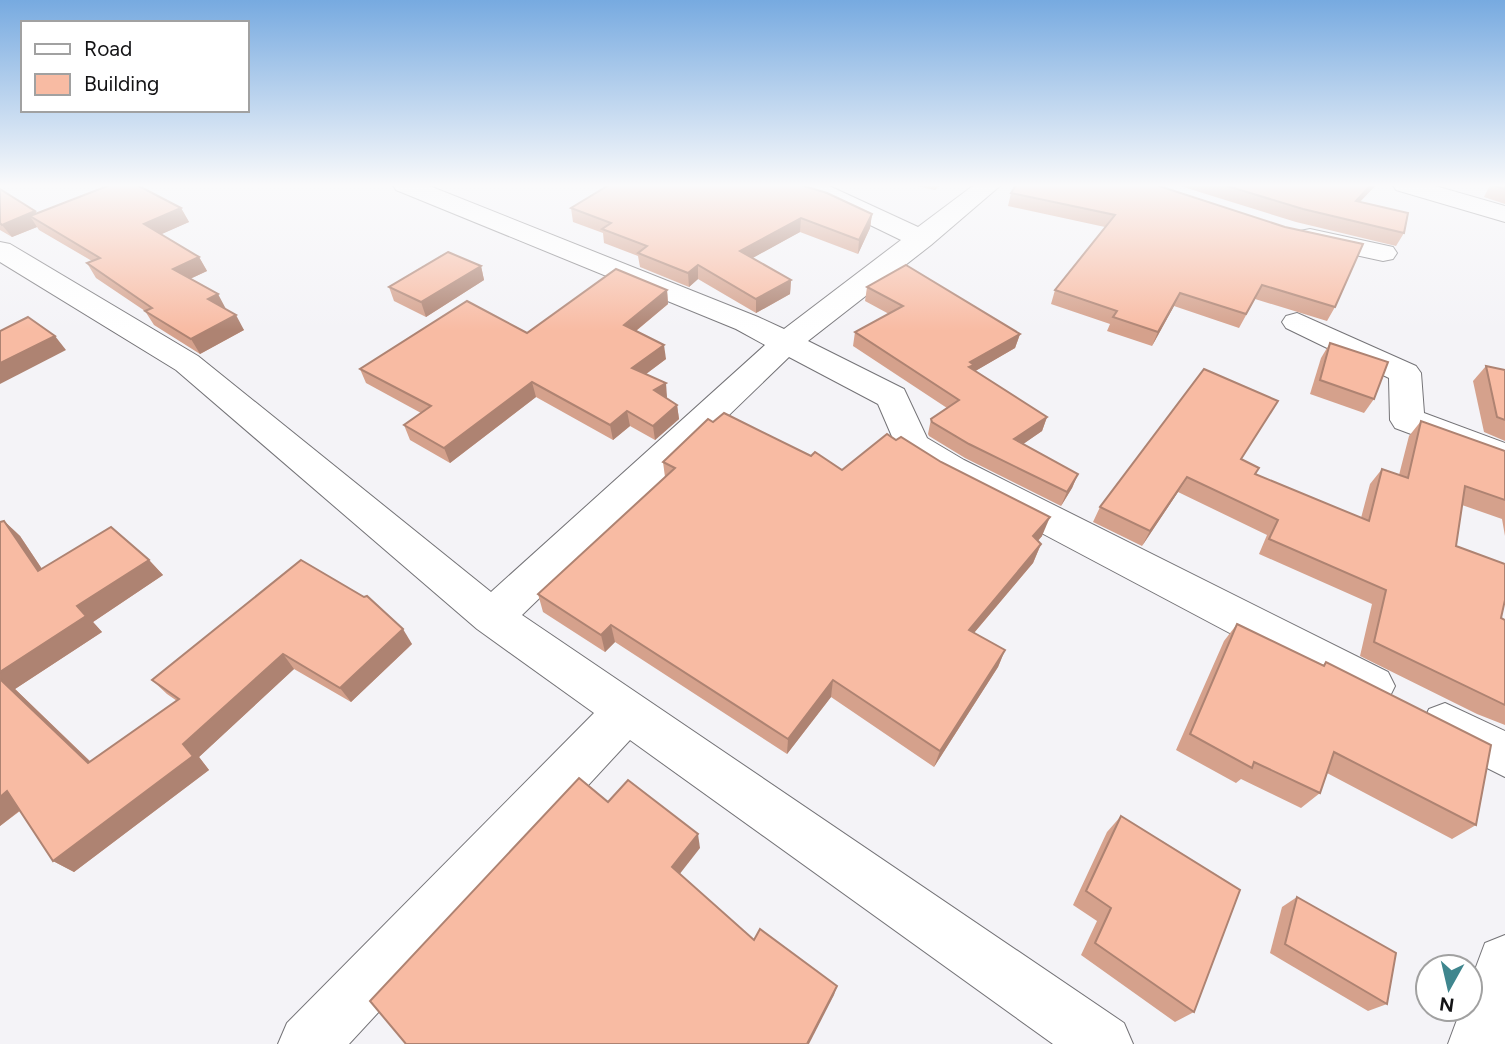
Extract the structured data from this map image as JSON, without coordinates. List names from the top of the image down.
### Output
{
  "legend": ["Road", "Building"],
  "north": "bottom"
}
